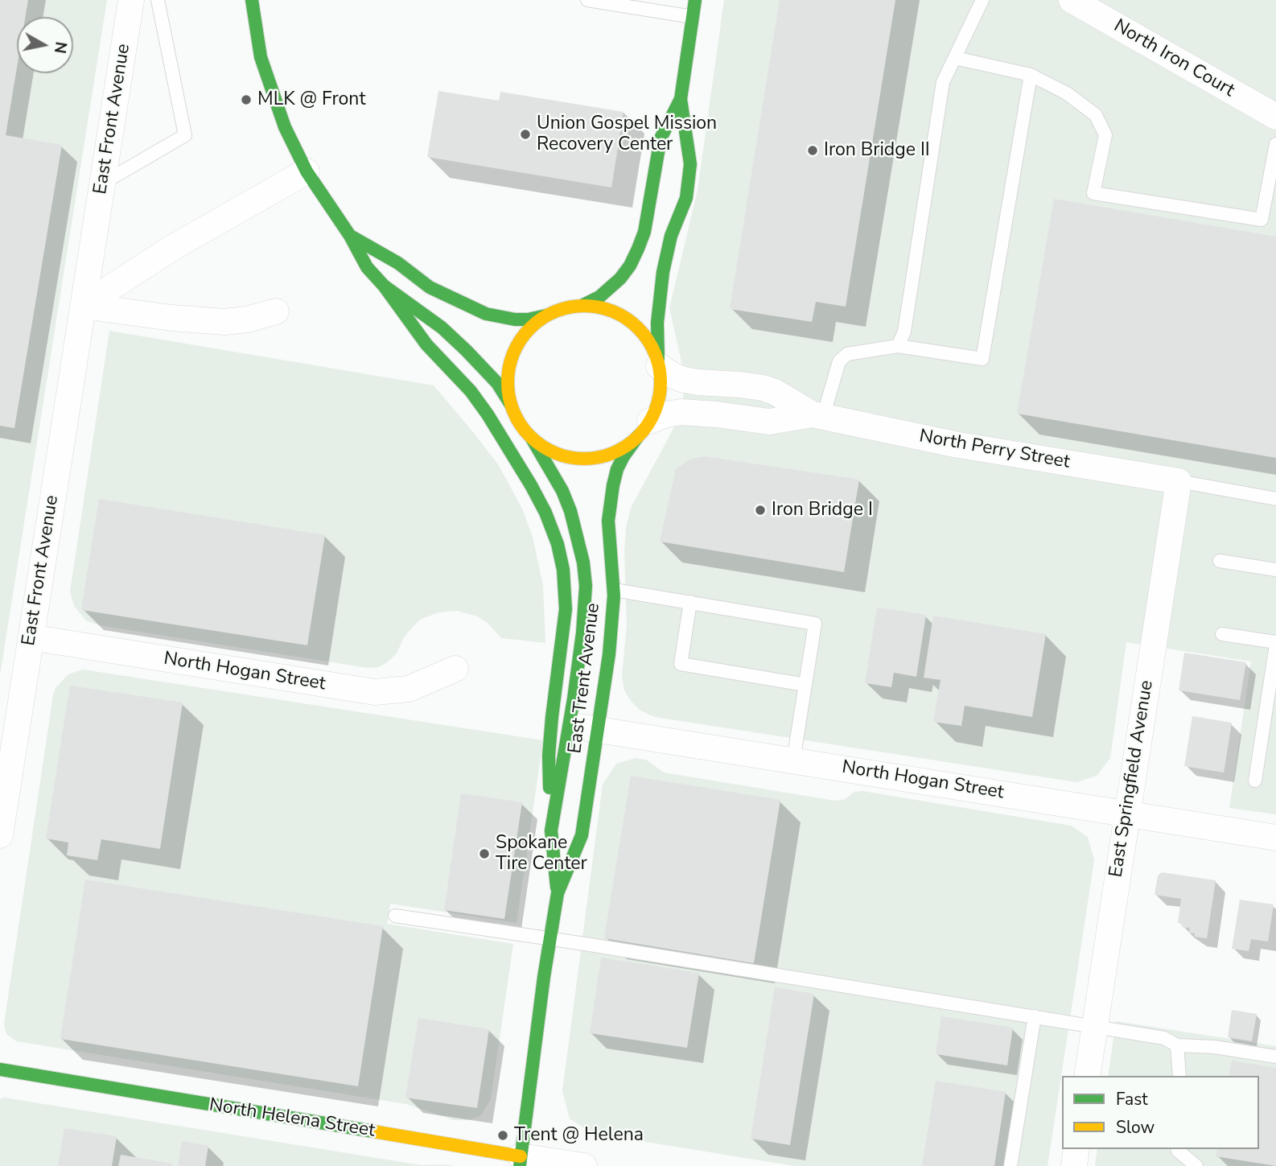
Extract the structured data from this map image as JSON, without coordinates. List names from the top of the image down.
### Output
{
  "streets": {
    "main road": ["East Trent Avenue", "North Helena Street"],
    "street": [
      "North Iron Court",
      "East Front Avenue",
      "North Perry Street",
      "North Hogan Street",
      "East Springfield Avenue"
    ]
  },
  "crossings": [
    ["East Front Avenue", "North Hogan Street"],
    ["North Perry Street", "East Trent Avenue"],
    ["North Perry Street", "East Springfield Avenue"],
    ["North Hogan Street", "East Trent Avenue"],
    ["North Hogan Street", "East Springfield Avenue"],
    ["East Trent Avenue", "North Helena Street"]
  ],
  "places": [
    "MLK @ Front",
    "Union Gospel Mission Recovery Center",
    "Iron Bridge II",
    "Iron Bridge I",
    "Spokane Tire Center",
    "Trent @ Helena"
  ],
  "legend": ["Fast", "Slow"],
  "north": "right"
}
